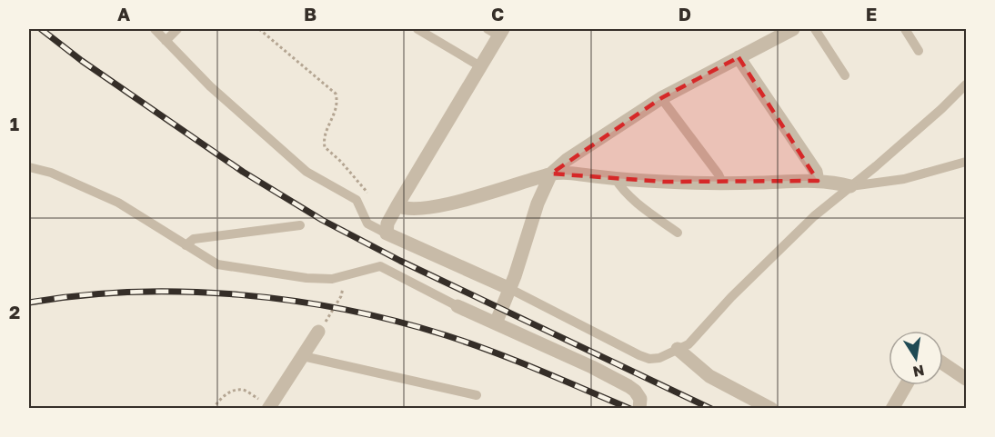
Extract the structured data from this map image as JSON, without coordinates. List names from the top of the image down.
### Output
{
  "north": "bottom",
  "grid": {
    "columns": [
      "A",
      "B",
      "C",
      "D",
      "E"
    ],
    "rows": ["1", "2"]
  }
}
